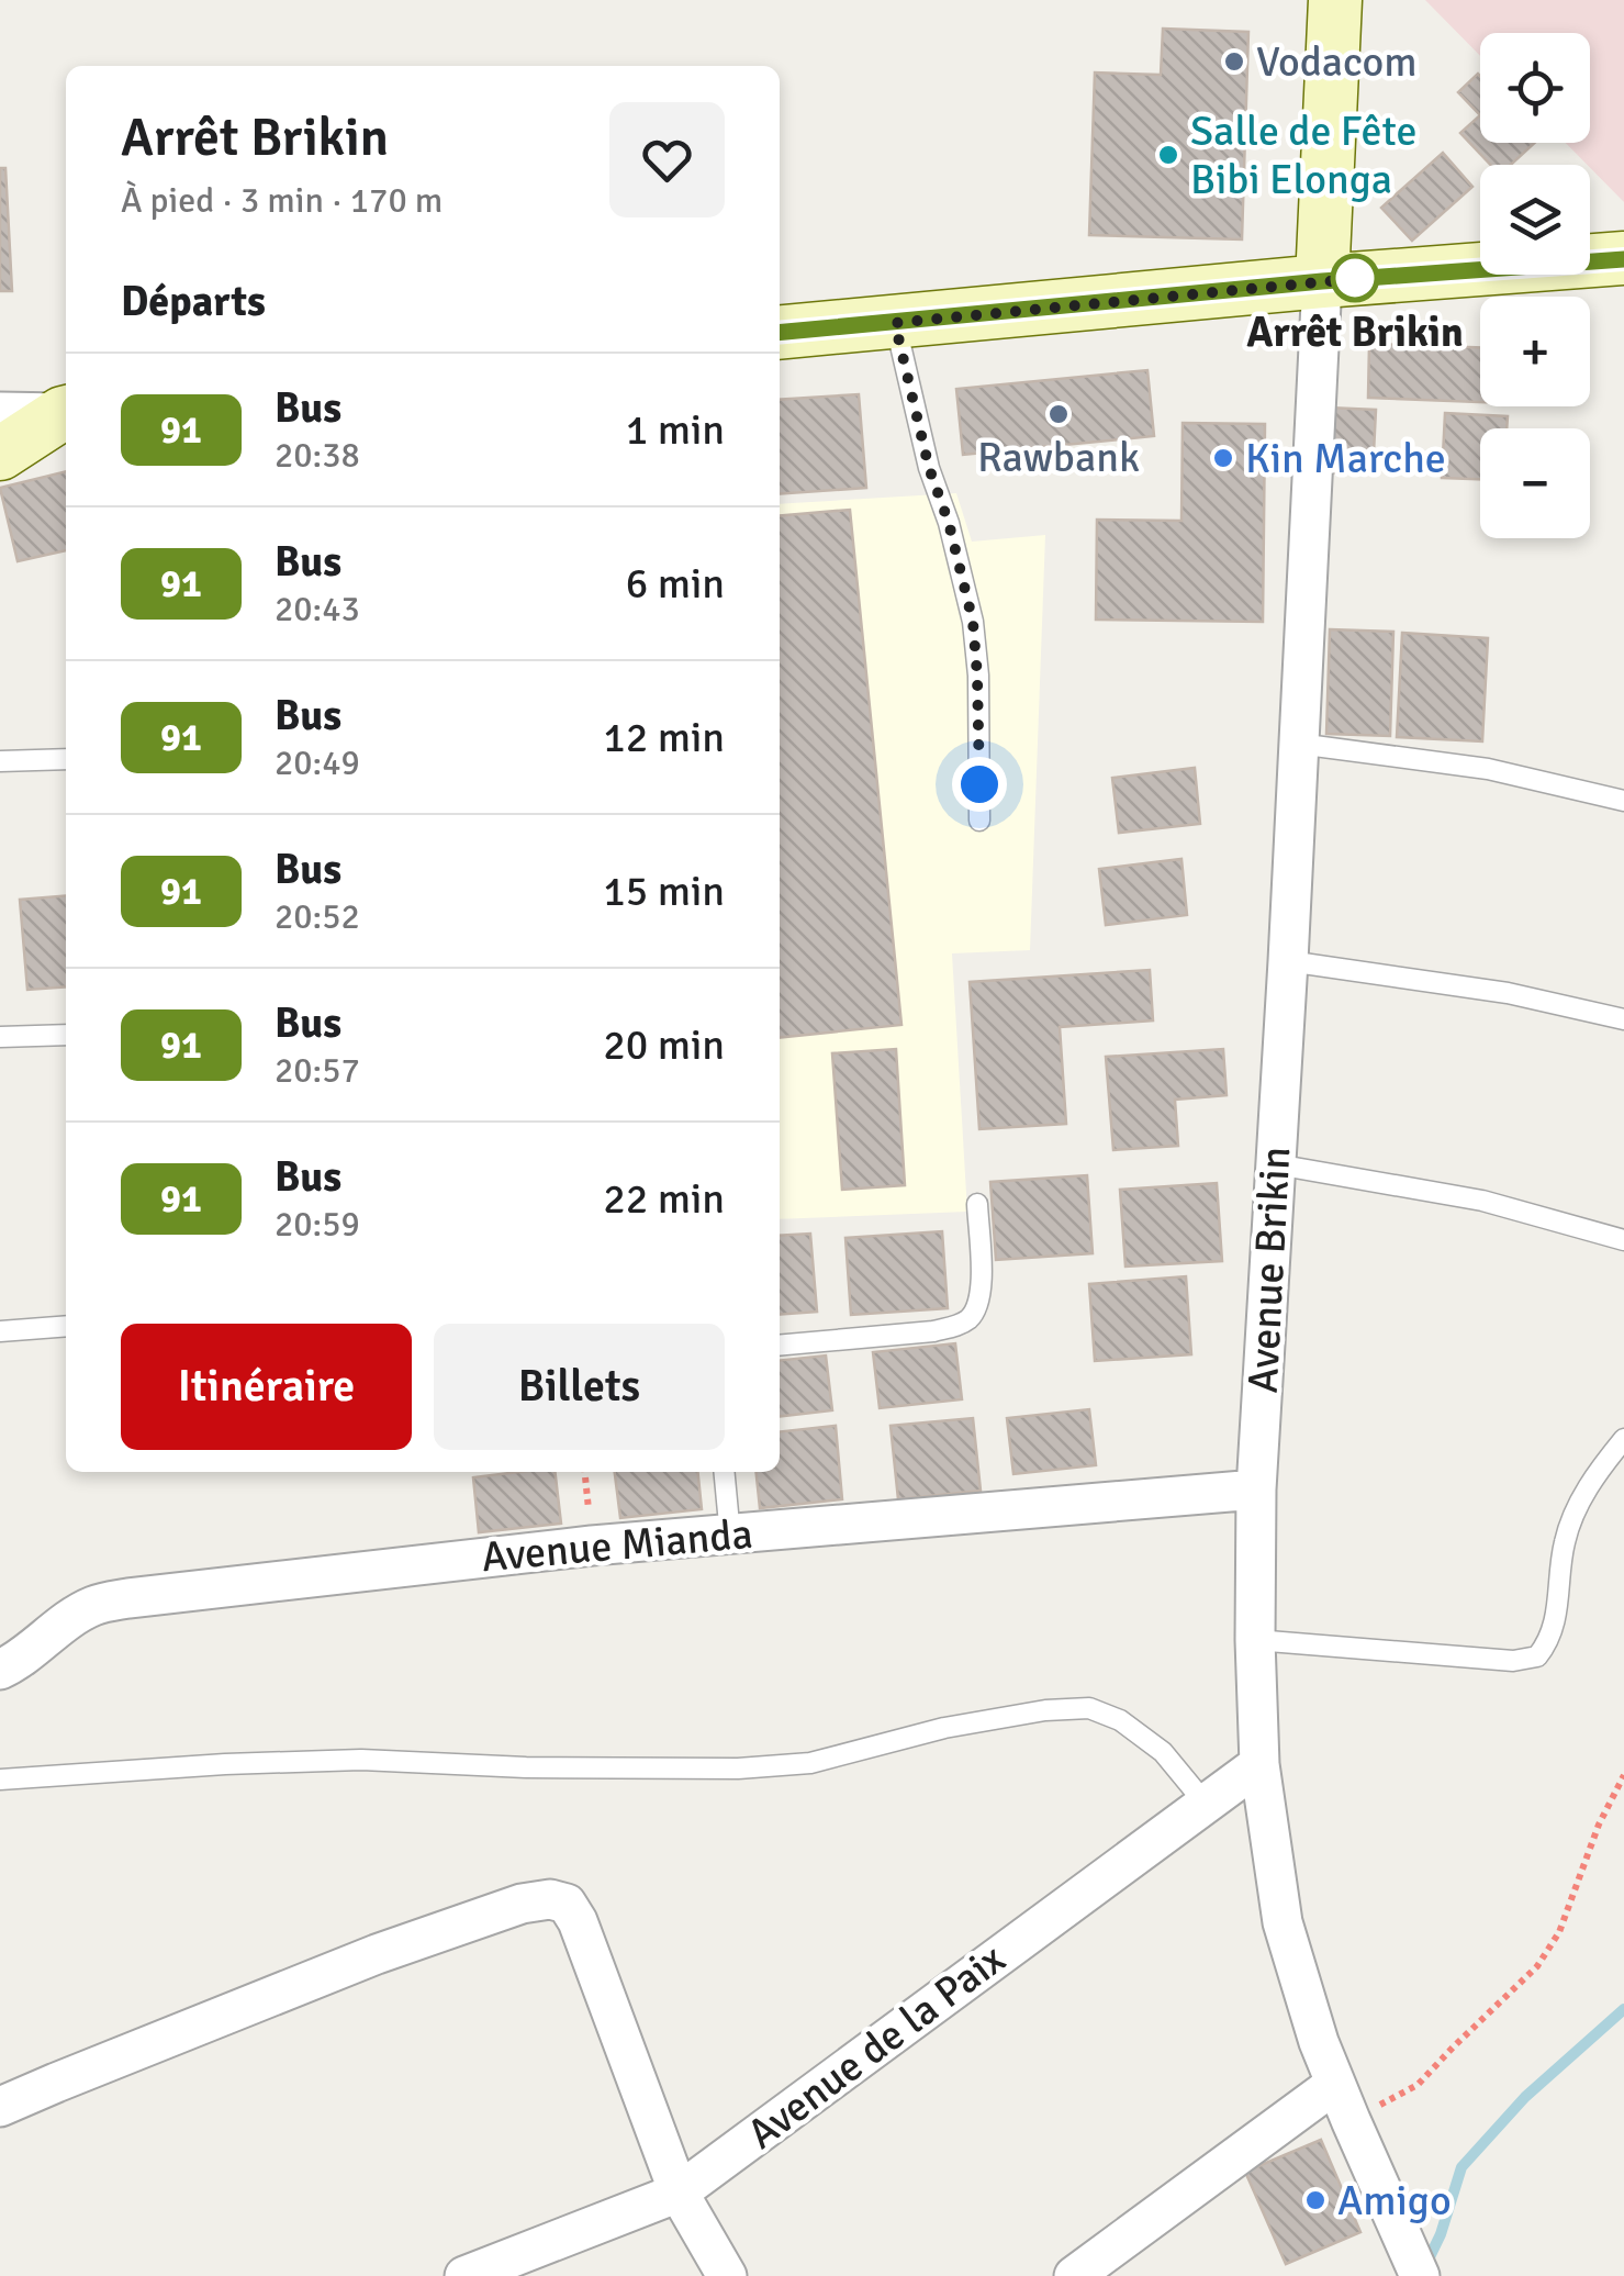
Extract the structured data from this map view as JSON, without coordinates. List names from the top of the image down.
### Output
{
  "streets": {
    "street": ["Avenue Brikin", "Avenue Mianda", "Avenue de la Paix"]
  },
  "crossings": [
    ["Avenue Brikin", "Avenue Mianda"],
    ["Avenue Brikin", "Avenue de la Paix"]
  ],
  "places": [
    "Vodacom",
    "Salle de Fête Bibi Elonga",
    "Arrêt Brikin",
    "Rawbank",
    "Kin Marche",
    "Amigo"
  ],
  "lines": ["bus line 91"],
  "page": {
    "map_buttons": ["+", "−"],
    "heading": [
      ["Arrêt Brikin", "À pied · 3 min · 170 m"],
      "Départs"
    ],
    "list": [
      {
        "mark": "91",
        "name": "Bus",
        "note": "20:38",
        "value": "1 min"
      },
      {
        "mark": "91",
        "name": "Bus",
        "note": "20:43",
        "value": "6 min"
      },
      {
        "mark": "91",
        "name": "Bus",
        "note": "20:49",
        "value": "12 min"
      },
      {
        "mark": "91",
        "name": "Bus",
        "note": "20:52",
        "value": "15 min"
      },
      {
        "mark": "91",
        "name": "Bus",
        "note": "20:57",
        "value": "20 min"
      },
      {
        "mark": "91",
        "name": "Bus",
        "note": "20:59",
        "value": "22 min"
      }
    ],
    "buttons": ["Itinéraire", "Billets"]
  }
}
